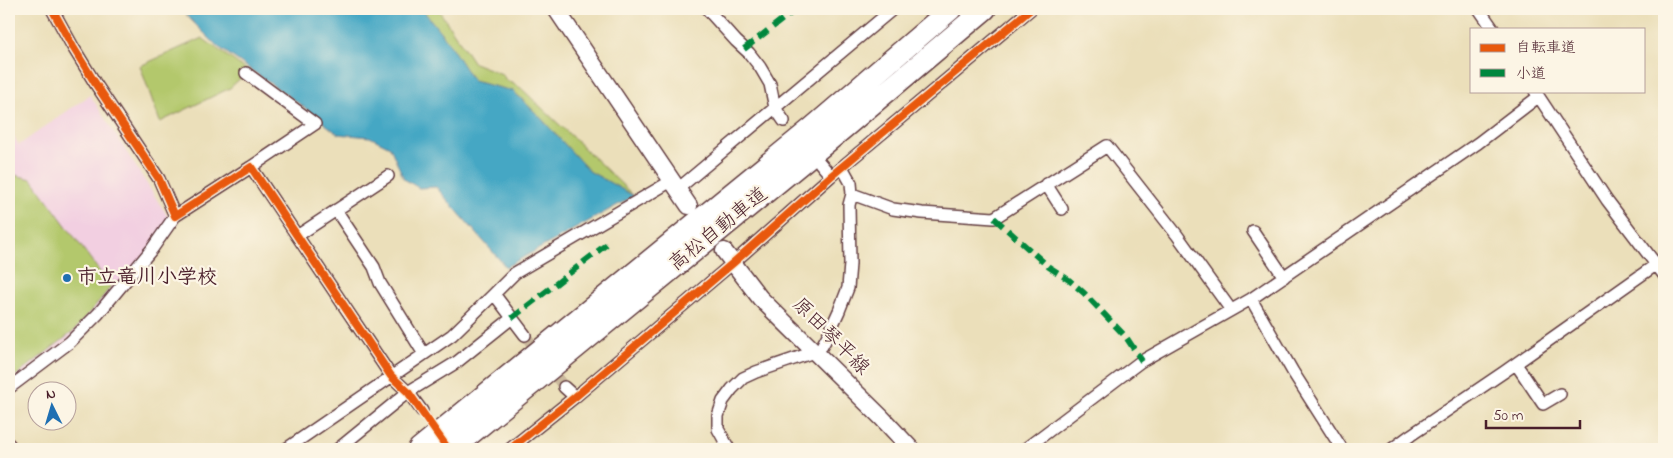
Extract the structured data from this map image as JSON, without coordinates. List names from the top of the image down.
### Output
{
  "streets": {
    "highway": ["高松自動車道"],
    "main road": ["原田琴平線"]
  },
  "places": ["市立竜川小学校"],
  "legend": ["自転車道", "小道"],
  "scale_bar": "50 m",
  "north": "top"
}
